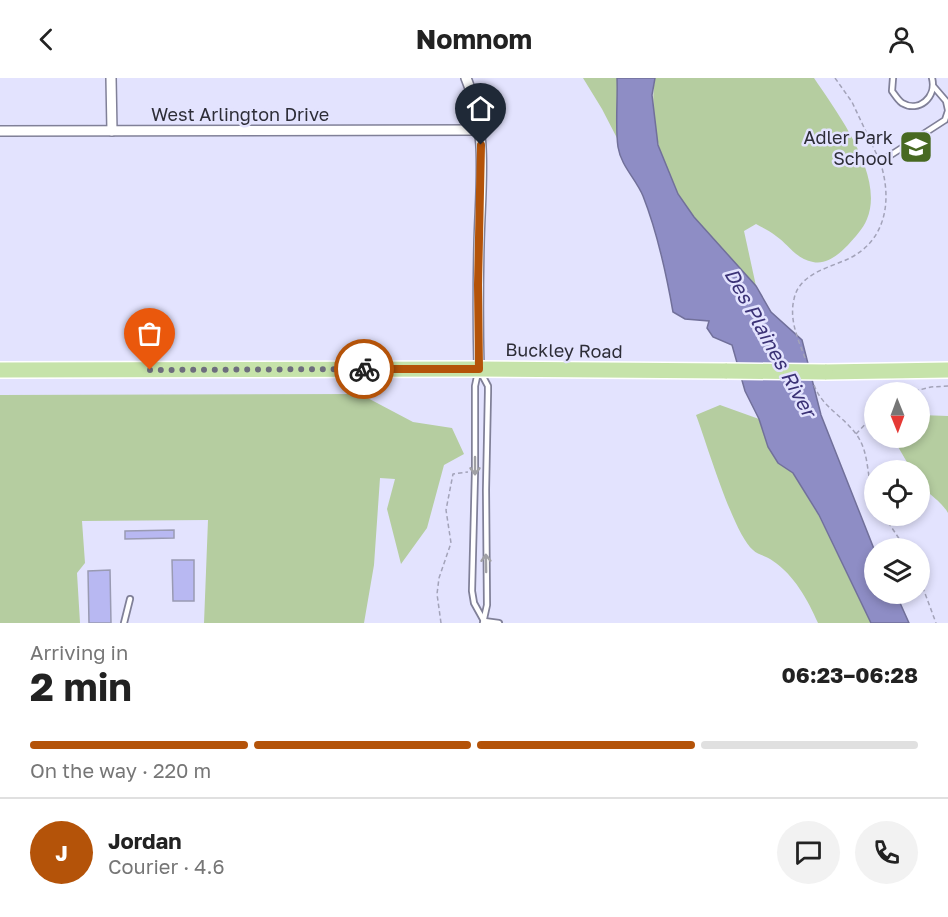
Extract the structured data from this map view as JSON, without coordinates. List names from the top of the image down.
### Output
{
  "streets": {
    "main road": ["Buckley Road"],
    "street": ["West Arlington Drive"]
  },
  "water": ["Des Plaines River"],
  "places": {
    "school or university": ["Adler Park School"]
  },
  "north": "bottom",
  "page": {
    "header": "Nomnom",
    "heading": ["2 min", "Arriving in", "06:23–06:28"],
    "panel": ["Jordan", "Courier · 4.6"],
    "bar": "On the way · 220 m",
    "round": "J"
  }
}
